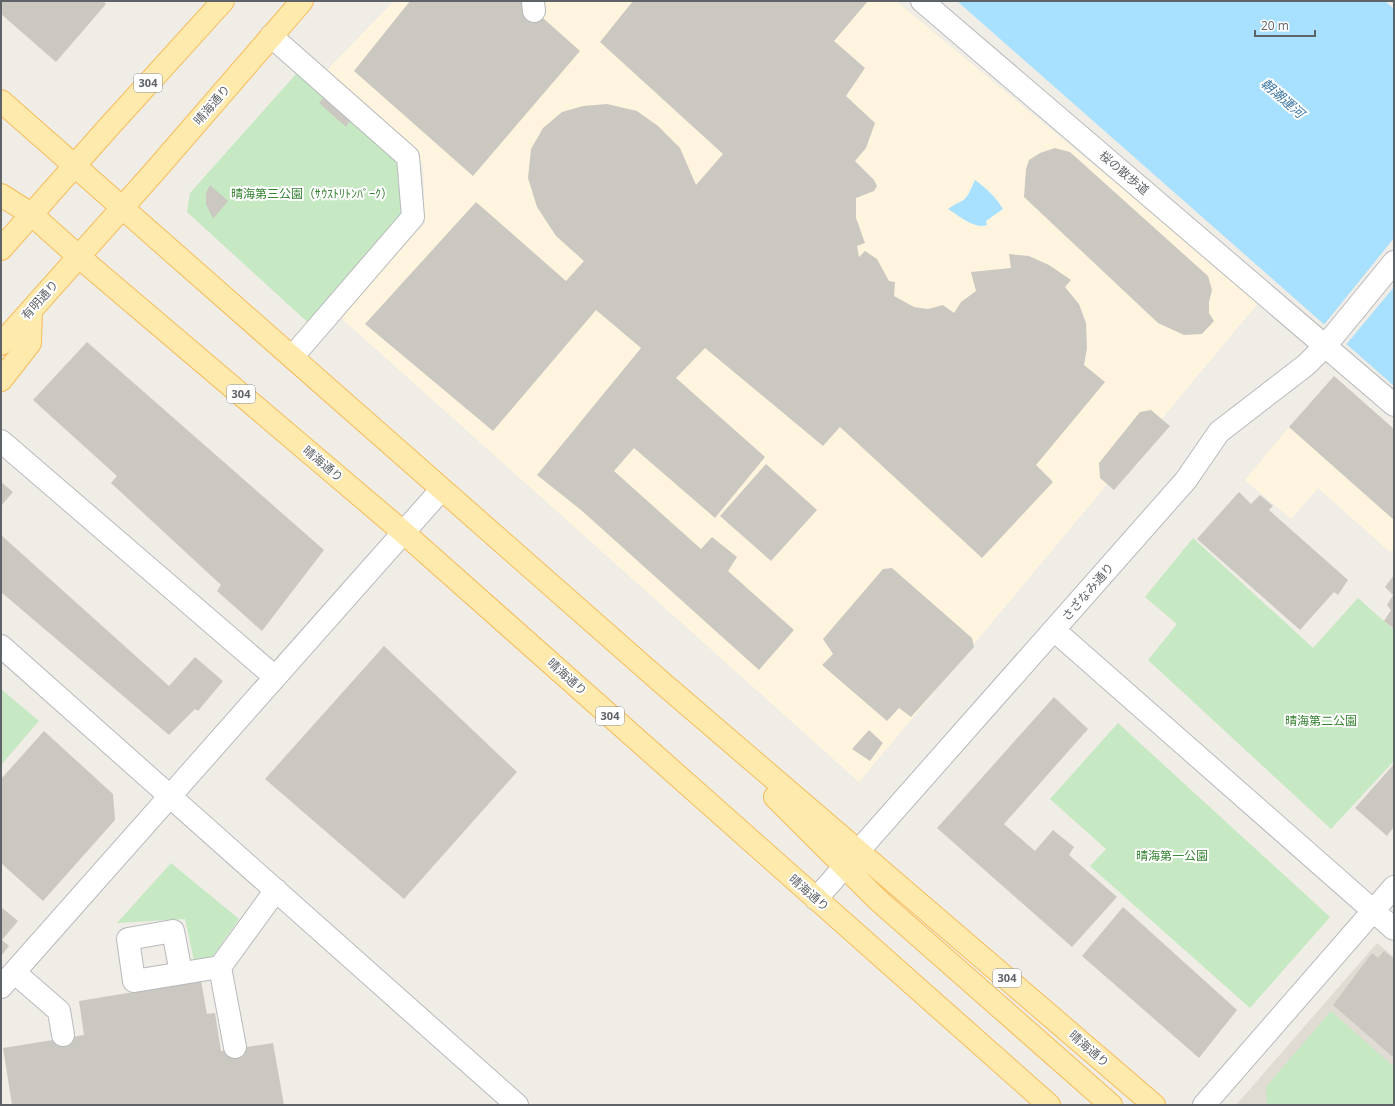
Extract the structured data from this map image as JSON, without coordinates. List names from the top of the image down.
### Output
{
  "streets": {
    "main road": ["304", "晴海通り", "有明通り"],
    "street": ["桜の散歩道", "さざなみ通り"]
  },
  "crossings": [
    ["304", "晴海通り"],
    ["晴海通り", "有明通り"],
    ["晴海通り", "さざなみ通り"],
    ["桜の散歩道", "さざなみ通り"]
  ],
  "water": ["朝潮運河"],
  "parks": ["晴海第三公園（ｻｳｽﾄﾘﾄﾝﾊﾟｰｸ）", "晴海第二公園", "晴海第一公園"],
  "scale_bar": "20 m"
}
